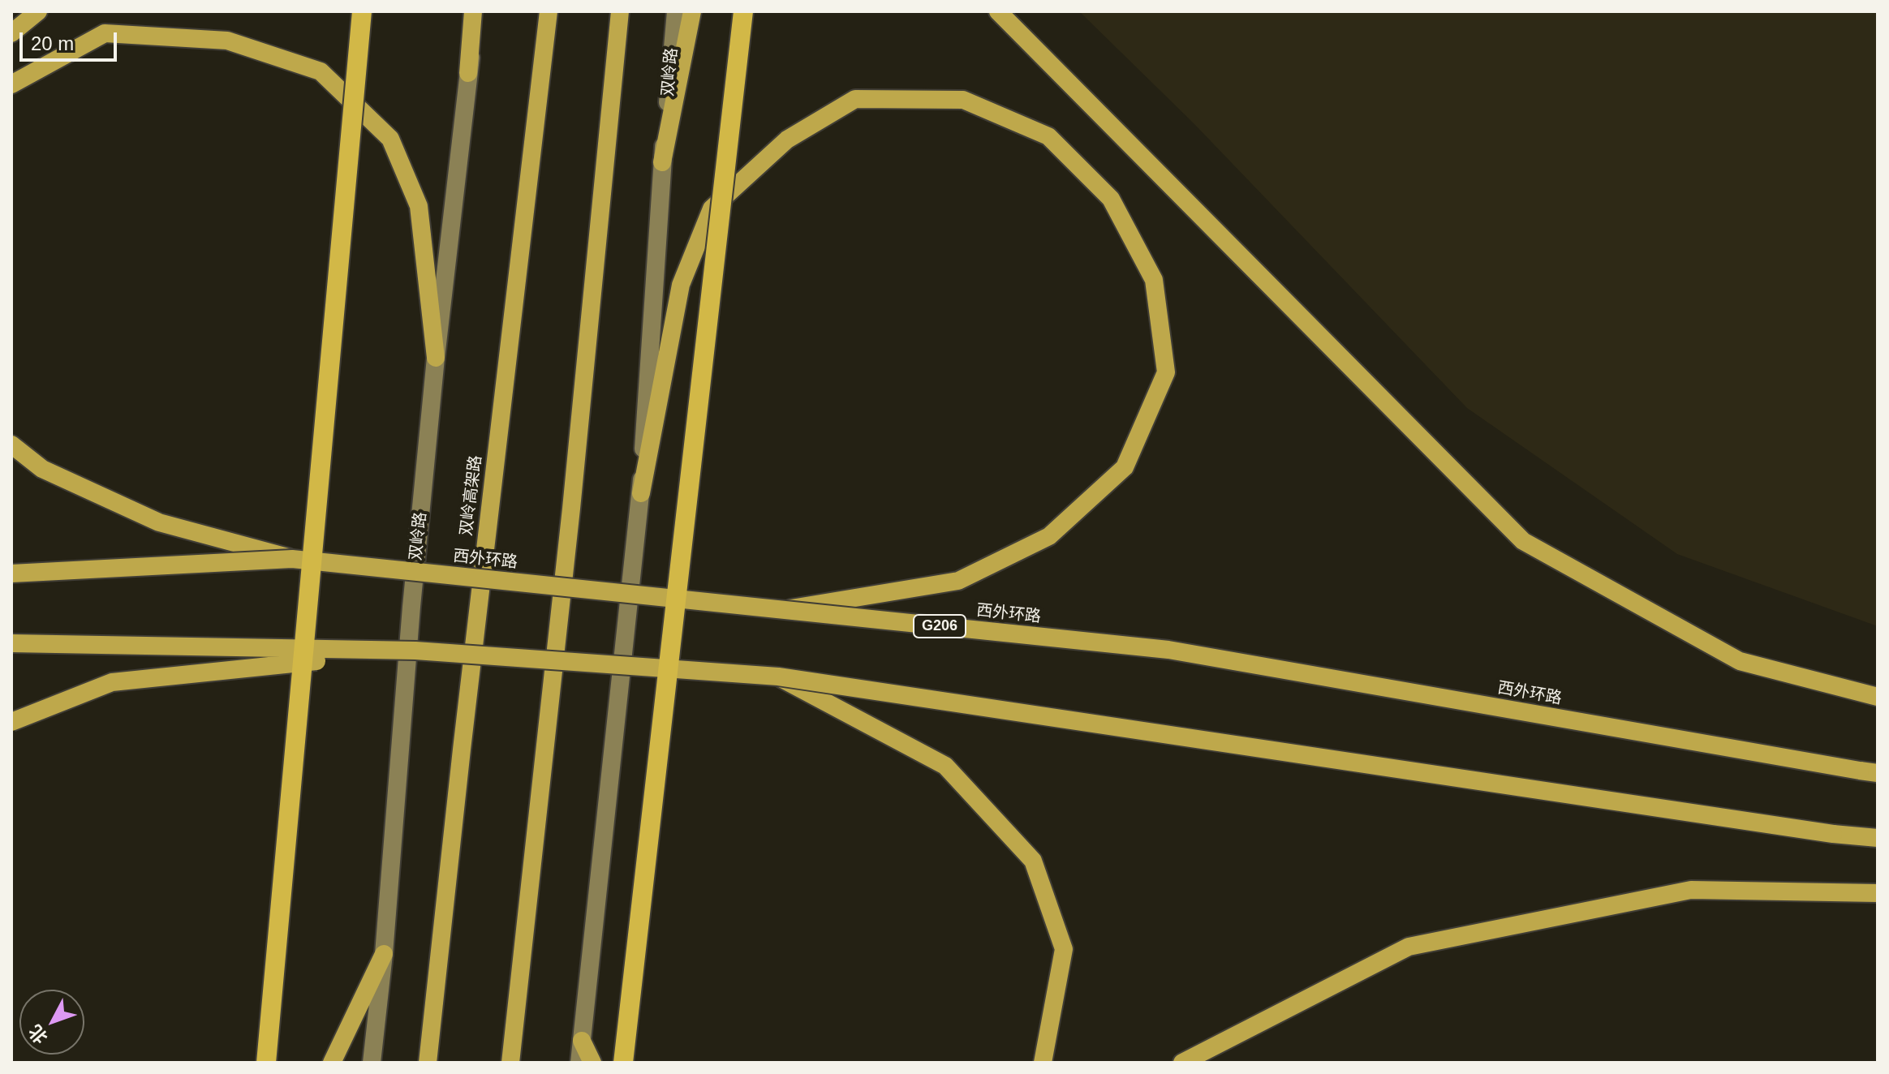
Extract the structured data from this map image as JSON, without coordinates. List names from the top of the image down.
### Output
{
  "streets": {
    "highway": ["双岭高架路", "西外环路", "G206"],
    "main road": ["双岭路"]
  },
  "scale_bar": "20 m",
  "north": "bottom left"
}
